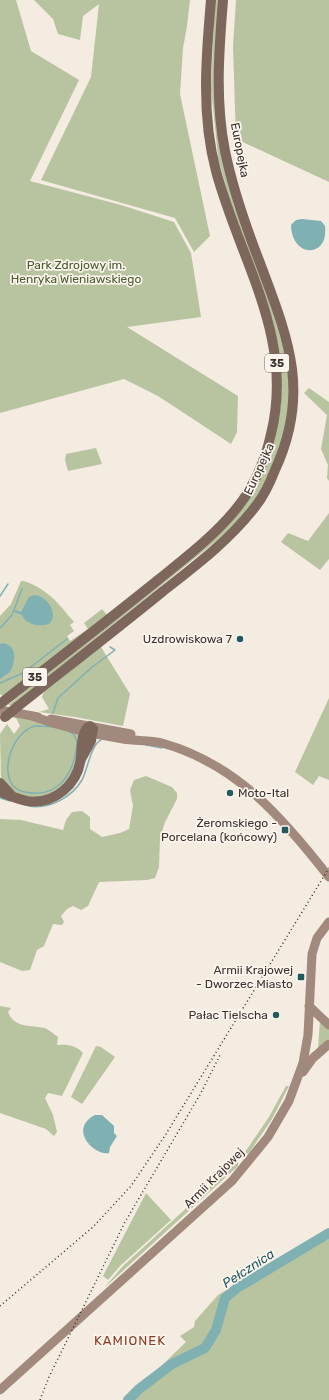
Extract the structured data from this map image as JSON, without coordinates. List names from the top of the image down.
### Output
{
  "streets": {
    "main road": ["Europejka", "35", "Armii Krajowej"]
  },
  "districts": ["KAMIONEK"],
  "water": ["Pełcznica"],
  "parks": ["Park Zdrojowy im. Henryka Wieniawskiego"],
  "places": {
    "other": ["Uzdrowiskowa 7", "Moto-Ital", "Pałac Tielscha"],
    "transit": ["Żeromskiego - Porcelana (końcowy)", "Armii Krajowej - Dworzec Miasto"]
  }
}
